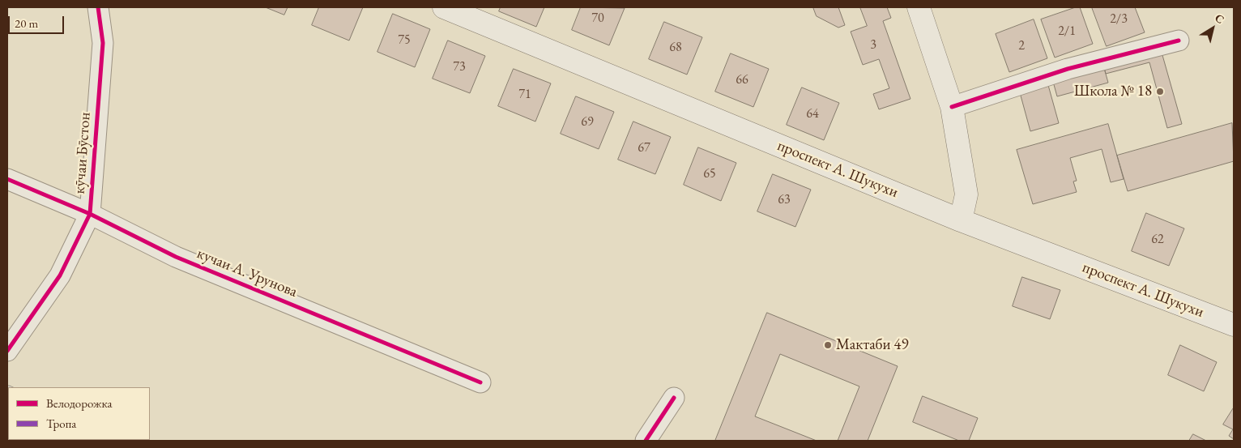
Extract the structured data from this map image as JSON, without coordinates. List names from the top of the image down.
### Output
{
  "streets": {
    "main road": ["проспект А. Шукухи"],
    "street": ["кӯчаи Бӯстон", "кучаи А. Урунова"]
  },
  "crossings": [
    ["кӯчаи Бӯстон", "кучаи А. Урунова"]
  ],
  "places": ["Школа № 18", "Мактаби 49"],
  "house_numbers": [
    "70",
    "2/3",
    "2/1",
    "75",
    "3",
    "2",
    "68",
    "73",
    "66",
    "71",
    "64",
    "69",
    "67",
    "65",
    "63",
    "62"
  ],
  "legend": ["Велодорожка", "Тропа"],
  "scale_bar": "20 m",
  "north": "top right"
}
